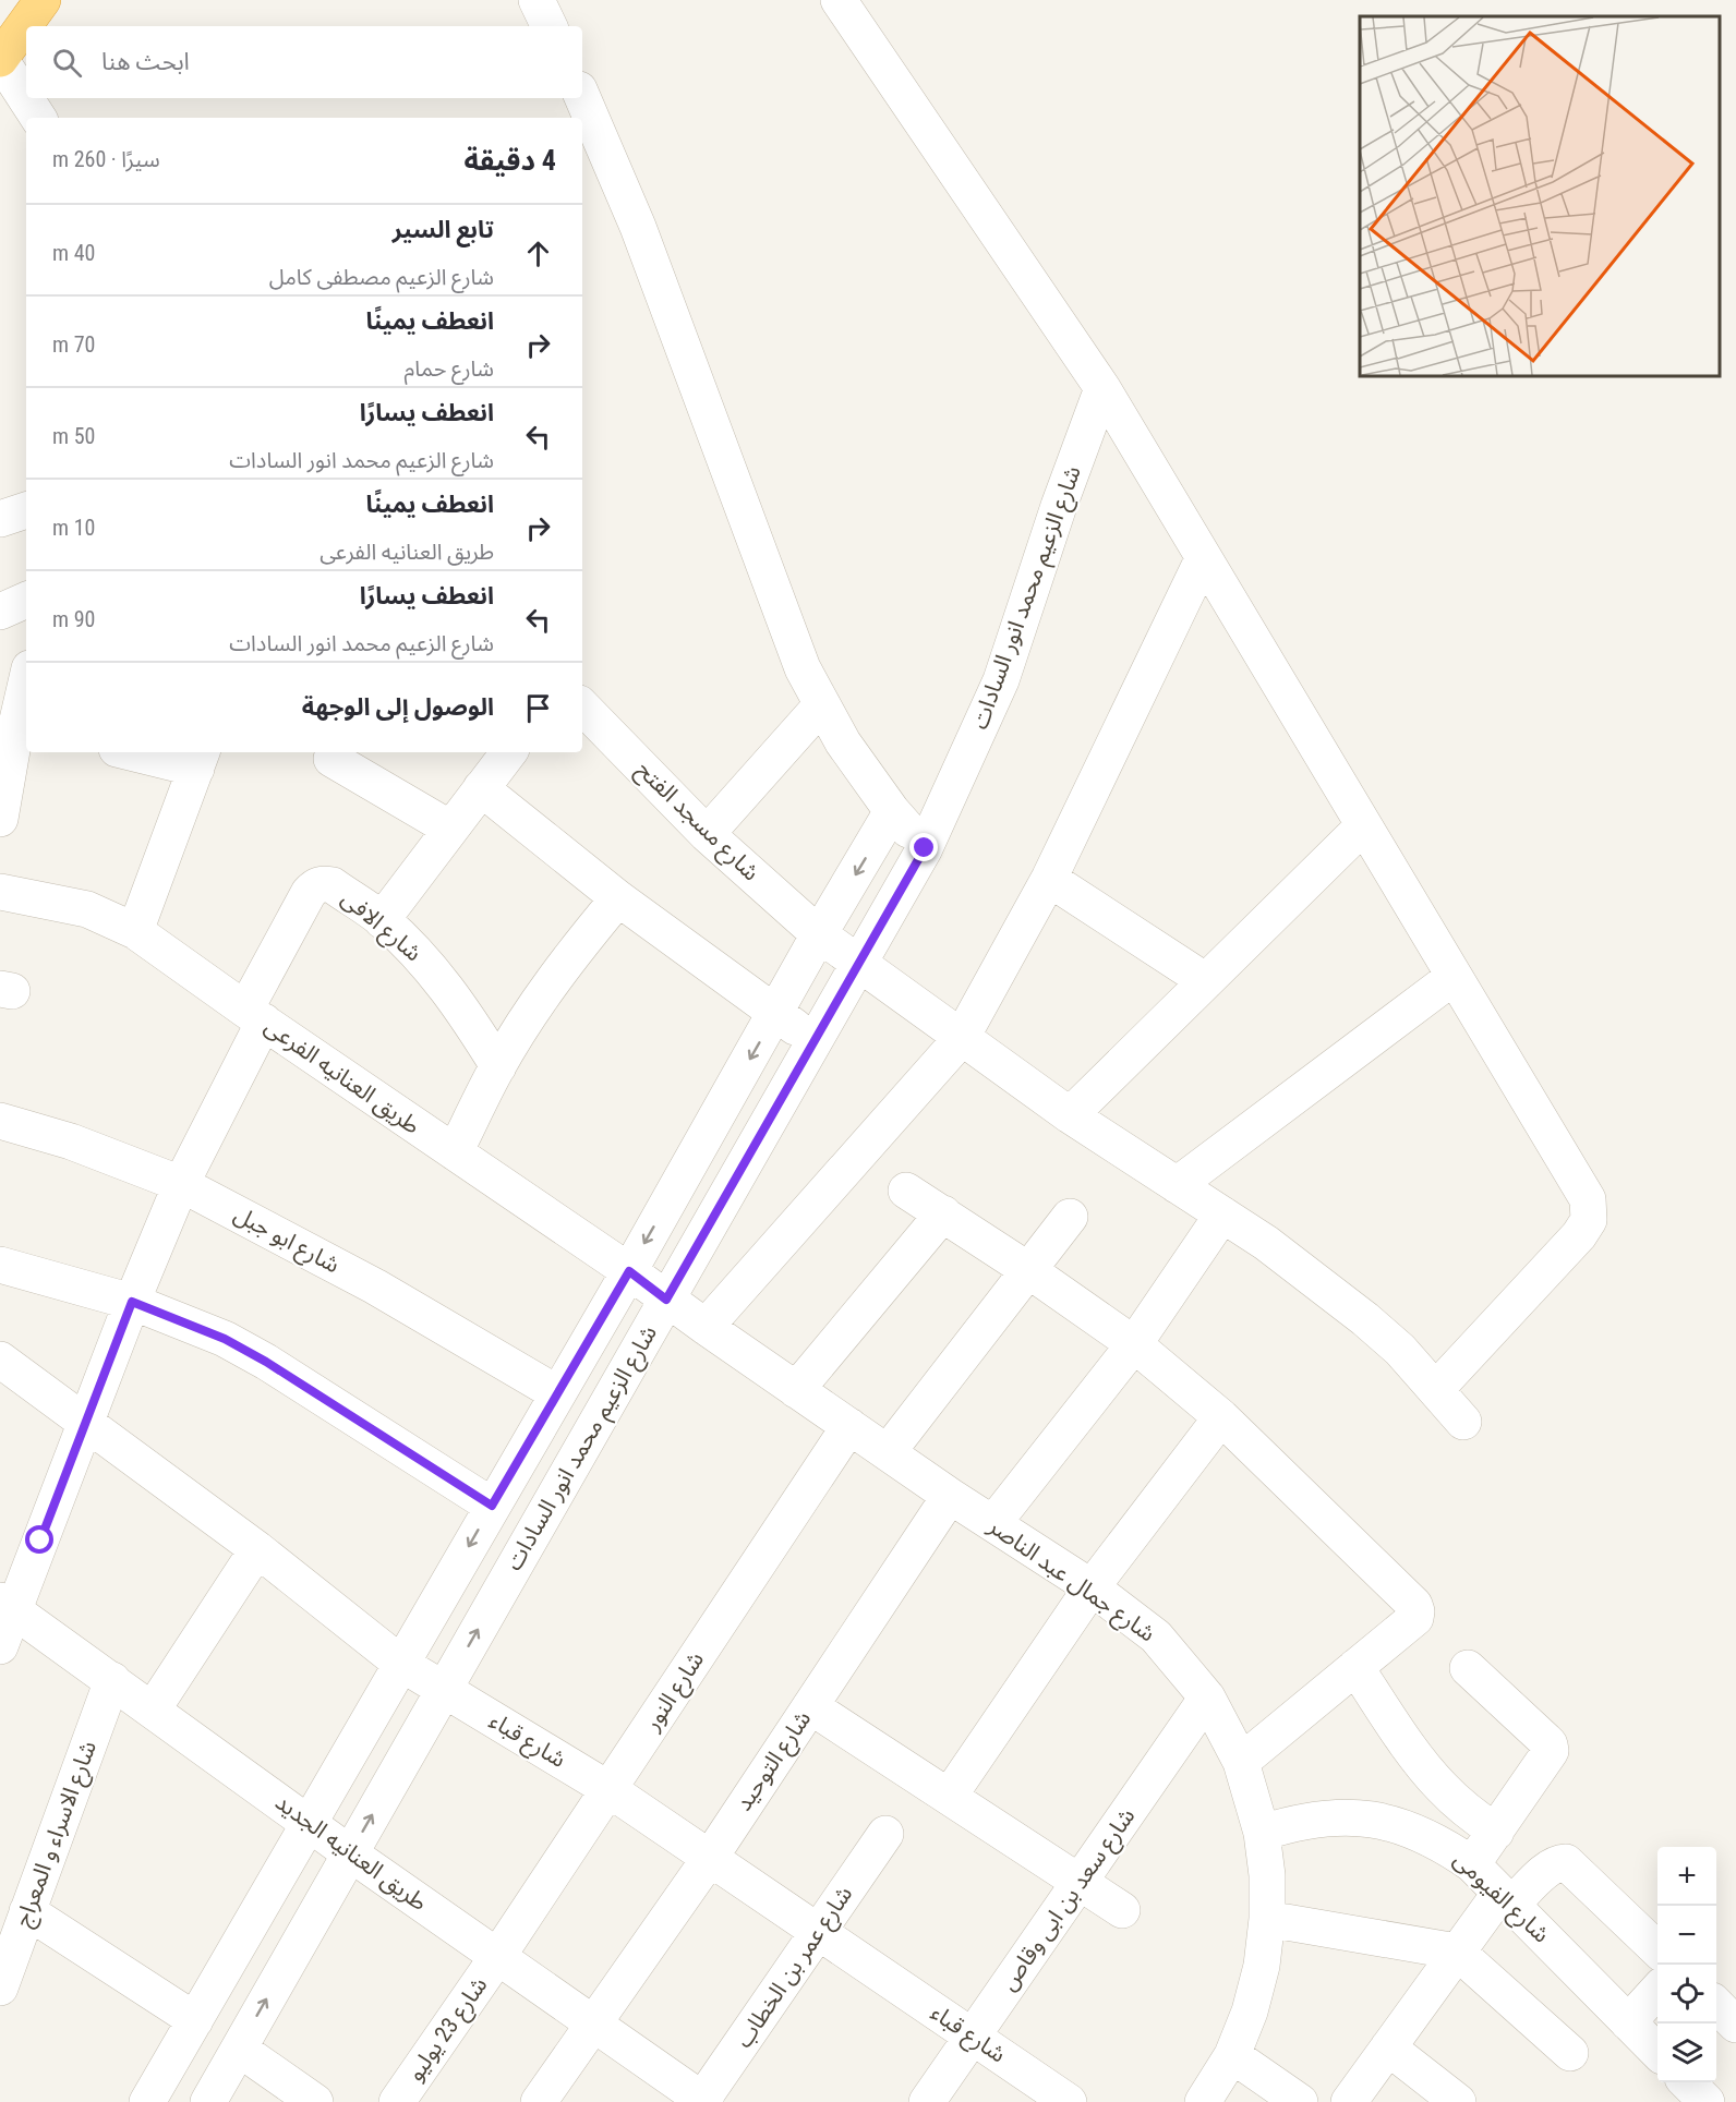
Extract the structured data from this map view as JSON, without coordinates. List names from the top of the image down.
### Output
{
  "streets": {
    "street": [
      "شارع الزعيم محمد انور السادات",
      "شارع مسجد الفتح",
      "شارع الافى",
      "طريق العنانيه الفرعى",
      "شارع ابو جبل",
      "شارع جمال عبد الناصر",
      "شارع النور",
      "شارع قباء",
      "شارع التوحيد",
      "شارع الاسراء و المعراج",
      "طريق العنانيه الجديد",
      "شارع الفيومى",
      "شارع سعد بن ابى وقاص",
      "شارع عمر بن الخطاب",
      "شارع 23 يوليو"
    ]
  },
  "crossings": [
    ["شارع الزعيم محمد انور السادات", "شارع مسجد الفتح"],
    ["شارع الزعيم محمد انور السادات", "طريق العنانيه الفرعى"],
    ["شارع الزعيم محمد انور السادات", "شارع ابو جبل"],
    ["شارع الزعيم محمد انور السادات", "شارع جمال عبد الناصر"],
    ["شارع الزعيم محمد انور السادات", "شارع قباء"],
    ["شارع الزعيم محمد انور السادات", "طريق العنانيه الجديد"],
    ["شارع الافى", "طريق العنانيه الفرعى"],
    ["طريق العنانيه الفرعى", "شارع جمال عبد الناصر"],
    ["شارع جمال عبد الناصر", "شارع النور"],
    ["شارع جمال عبد الناصر", "شارع التوحيد"],
    ["شارع جمال عبد الناصر", "شارع الفيومى"],
    ["شارع جمال عبد الناصر", "شارع سعد بن ابى وقاص"],
    ["شارع النور", "شارع قباء"],
    ["شارع النور", "طريق العنانيه الجديد"],
    ["شارع النور", "شارع 23 يوليو"],
    ["شارع قباء", "شارع التوحيد"],
    ["شارع قباء", "شارع سعد بن ابى وقاص"],
    ["شارع قباء", "شارع عمر بن الخطاب"],
    ["شارع التوحيد", "طريق العنانيه الجديد"],
    ["شارع الاسراء و المعراج", "طريق العنانيه الجديد"],
    ["طريق العنانيه الجديد", "شارع عمر بن الخطاب"],
    ["طريق العنانيه الجديد", "شارع 23 يوليو"]
  ],
  "page": {
    "search": "ابحث هنا",
    "heading": ["4 دقيقة", "سيرًا · 260 m"],
    "list": [
      ["تابع السير", "شارع الزعيم مصطفى كامل", "40 m"],
      ["انعطف يمينًا", "شارع حمام", "70 m"],
      ["انعطف يسارًا", "شارع الزعيم محمد انور السادات", "50 m"],
      ["انعطف يمينًا", "طريق العنانيه الفرعى", "10 m"],
      ["انعطف يسارًا", "شارع الزعيم محمد انور السادات", "90 m"],
      "الوصول إلى الوجهة"
    ],
    "map_buttons": ["+", "−"]
  }
}
